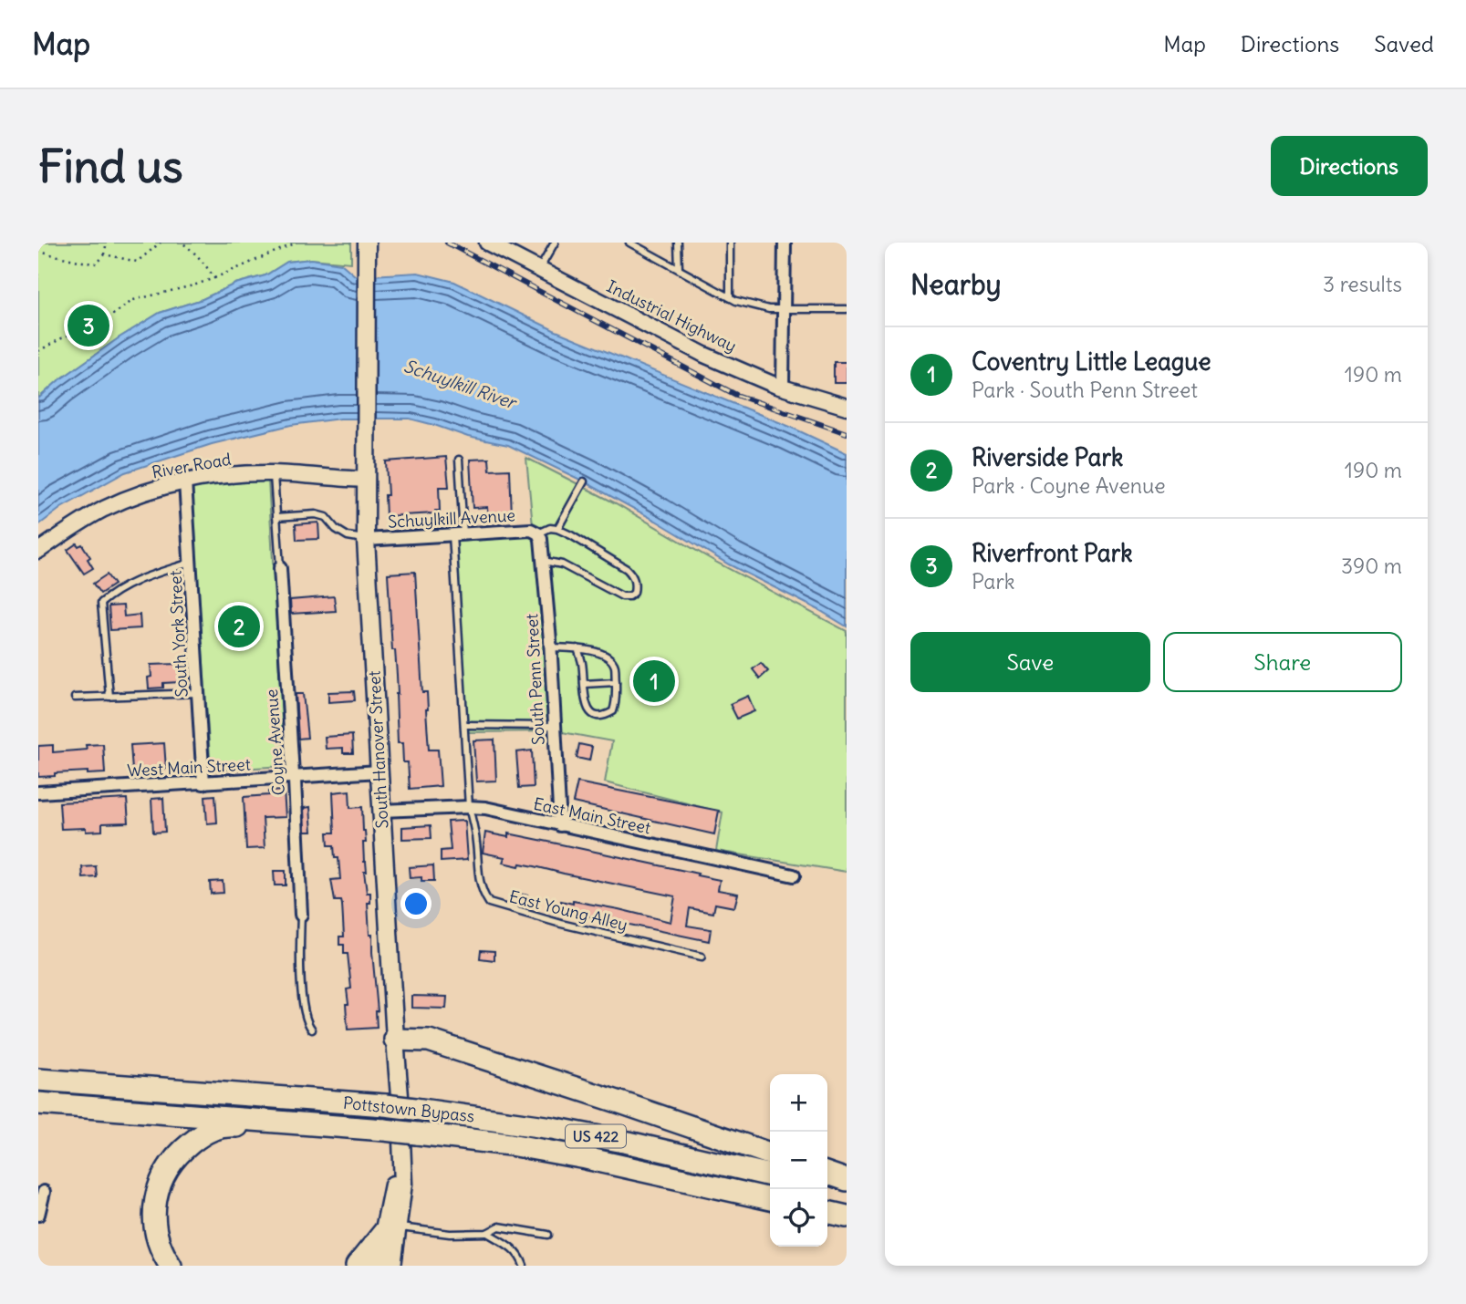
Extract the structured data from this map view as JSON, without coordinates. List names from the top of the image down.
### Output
{
  "streets": {
    "highway": ["Pottstown Bypass", "US 422"],
    "main road": ["South Hanover Street"],
    "street": [
      "Industrial Highway",
      "River Road",
      "Schuylkill Avenue",
      "South York Street",
      "South Penn Street",
      "Coyne Avenue",
      "West Main Street",
      "East Main Street"
    ],
    "lane": ["East Young Alley"]
  },
  "crossings": [
    ["River Road", "South York Street"],
    ["River Road", "South Hanover Street"],
    ["Schuylkill Avenue", "South Penn Street"],
    ["Schuylkill Avenue", "South Hanover Street"],
    ["South York Street", "West Main Street"],
    ["South Penn Street", "East Main Street"],
    ["Coyne Avenue", "West Main Street"],
    ["South Hanover Street", "West Main Street"],
    ["South Hanover Street", "East Main Street"],
    ["South Hanover Street", "Pottstown Bypass"],
    ["East Main Street", "East Young Alley"]
  ],
  "water": ["Schuylkill River"],
  "page": {
    "header": "Map",
    "nav": ["Map", "Directions", "Saved"],
    "buttons": [
      "Directions",
      ["Save", "Share"]
    ],
    "title": "Find us",
    "heading": ["Nearby", "3 results"],
    "pins": ["3", "2", "1"],
    "list": [
      {
        "mark": "1",
        "name": "Coventry Little League",
        "note": "Park · South Penn Street",
        "value": "190 m"
      },
      {
        "mark": "2",
        "name": "Riverside Park",
        "note": "Park · Coyne Avenue",
        "value": "190 m"
      },
      {
        "mark": "3",
        "name": "Riverfront Park",
        "note": "Park",
        "value": "390 m"
      }
    ],
    "map_buttons": ["+", "−"]
  }
}
